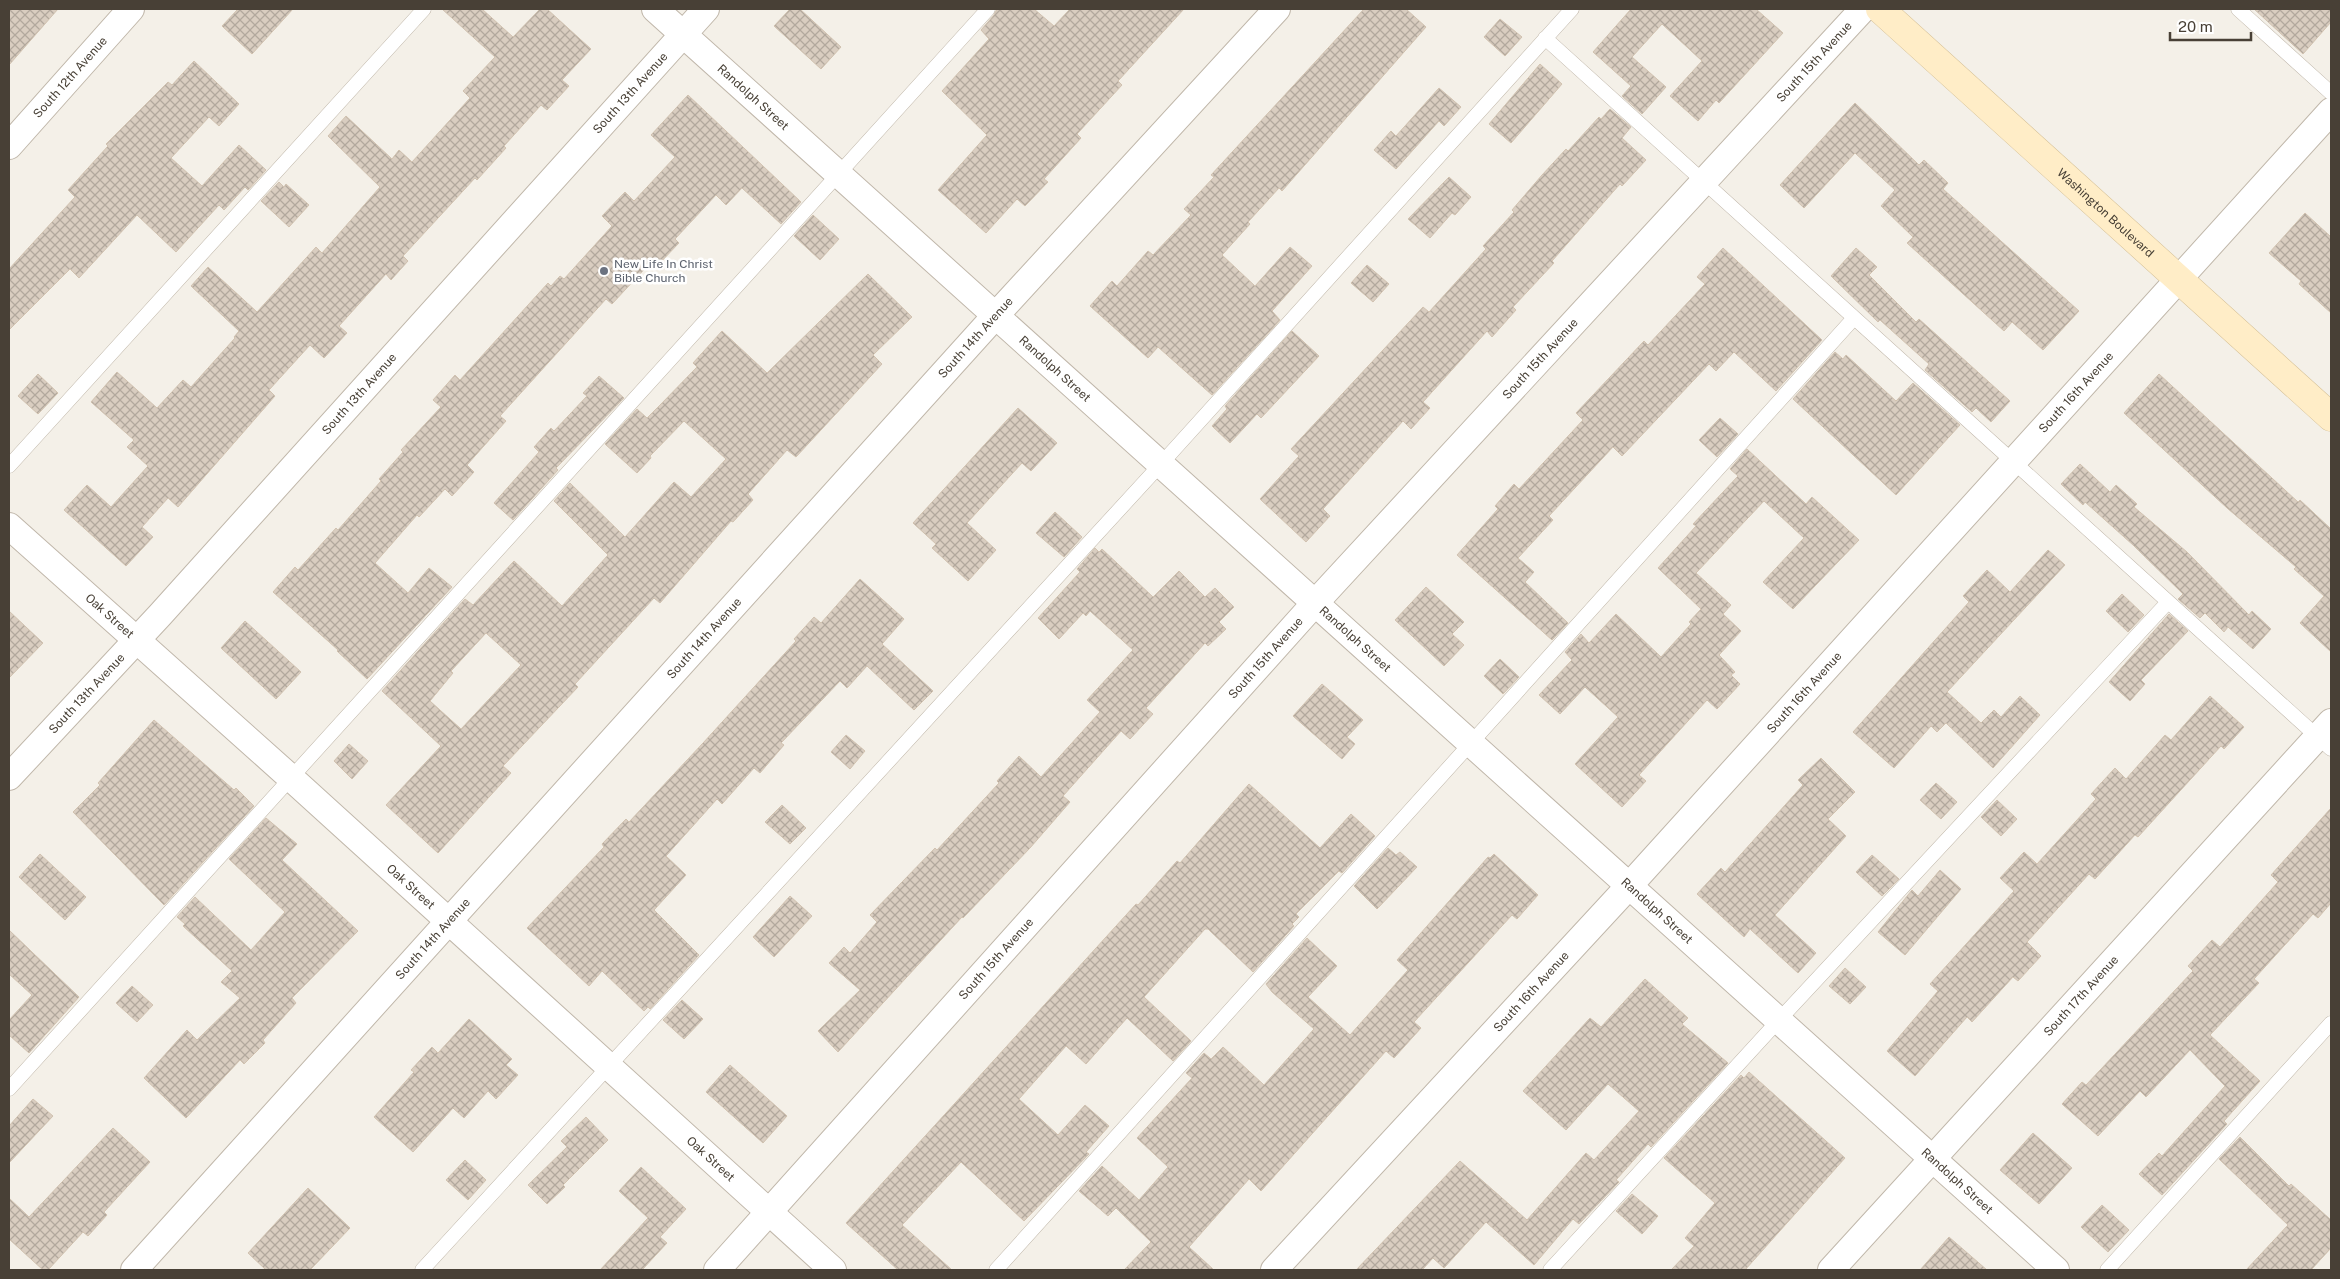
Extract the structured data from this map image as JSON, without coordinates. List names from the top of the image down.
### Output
{
  "streets": {
    "street": [
      "South 15th Avenue",
      "South 12th Avenue",
      "South 13th Avenue",
      "Randolph Street",
      "Washington Boulevard",
      "South 14th Avenue",
      "South 16th Avenue",
      "Oak Street",
      "South 17th Avenue"
    ]
  },
  "crossings": [
    ["South 15th Avenue", "Randolph Street"],
    ["South 15th Avenue", "Oak Street"],
    ["South 13th Avenue", "Randolph Street"],
    ["South 13th Avenue", "Oak Street"],
    ["Randolph Street", "South 14th Avenue"],
    ["Randolph Street", "South 16th Avenue"],
    ["Randolph Street", "South 17th Avenue"],
    ["Washington Boulevard", "South 16th Avenue"],
    ["South 14th Avenue", "Oak Street"]
  ],
  "places": ["New Life In Christ Bible Church"],
  "scale_bar": "20 m"
}
